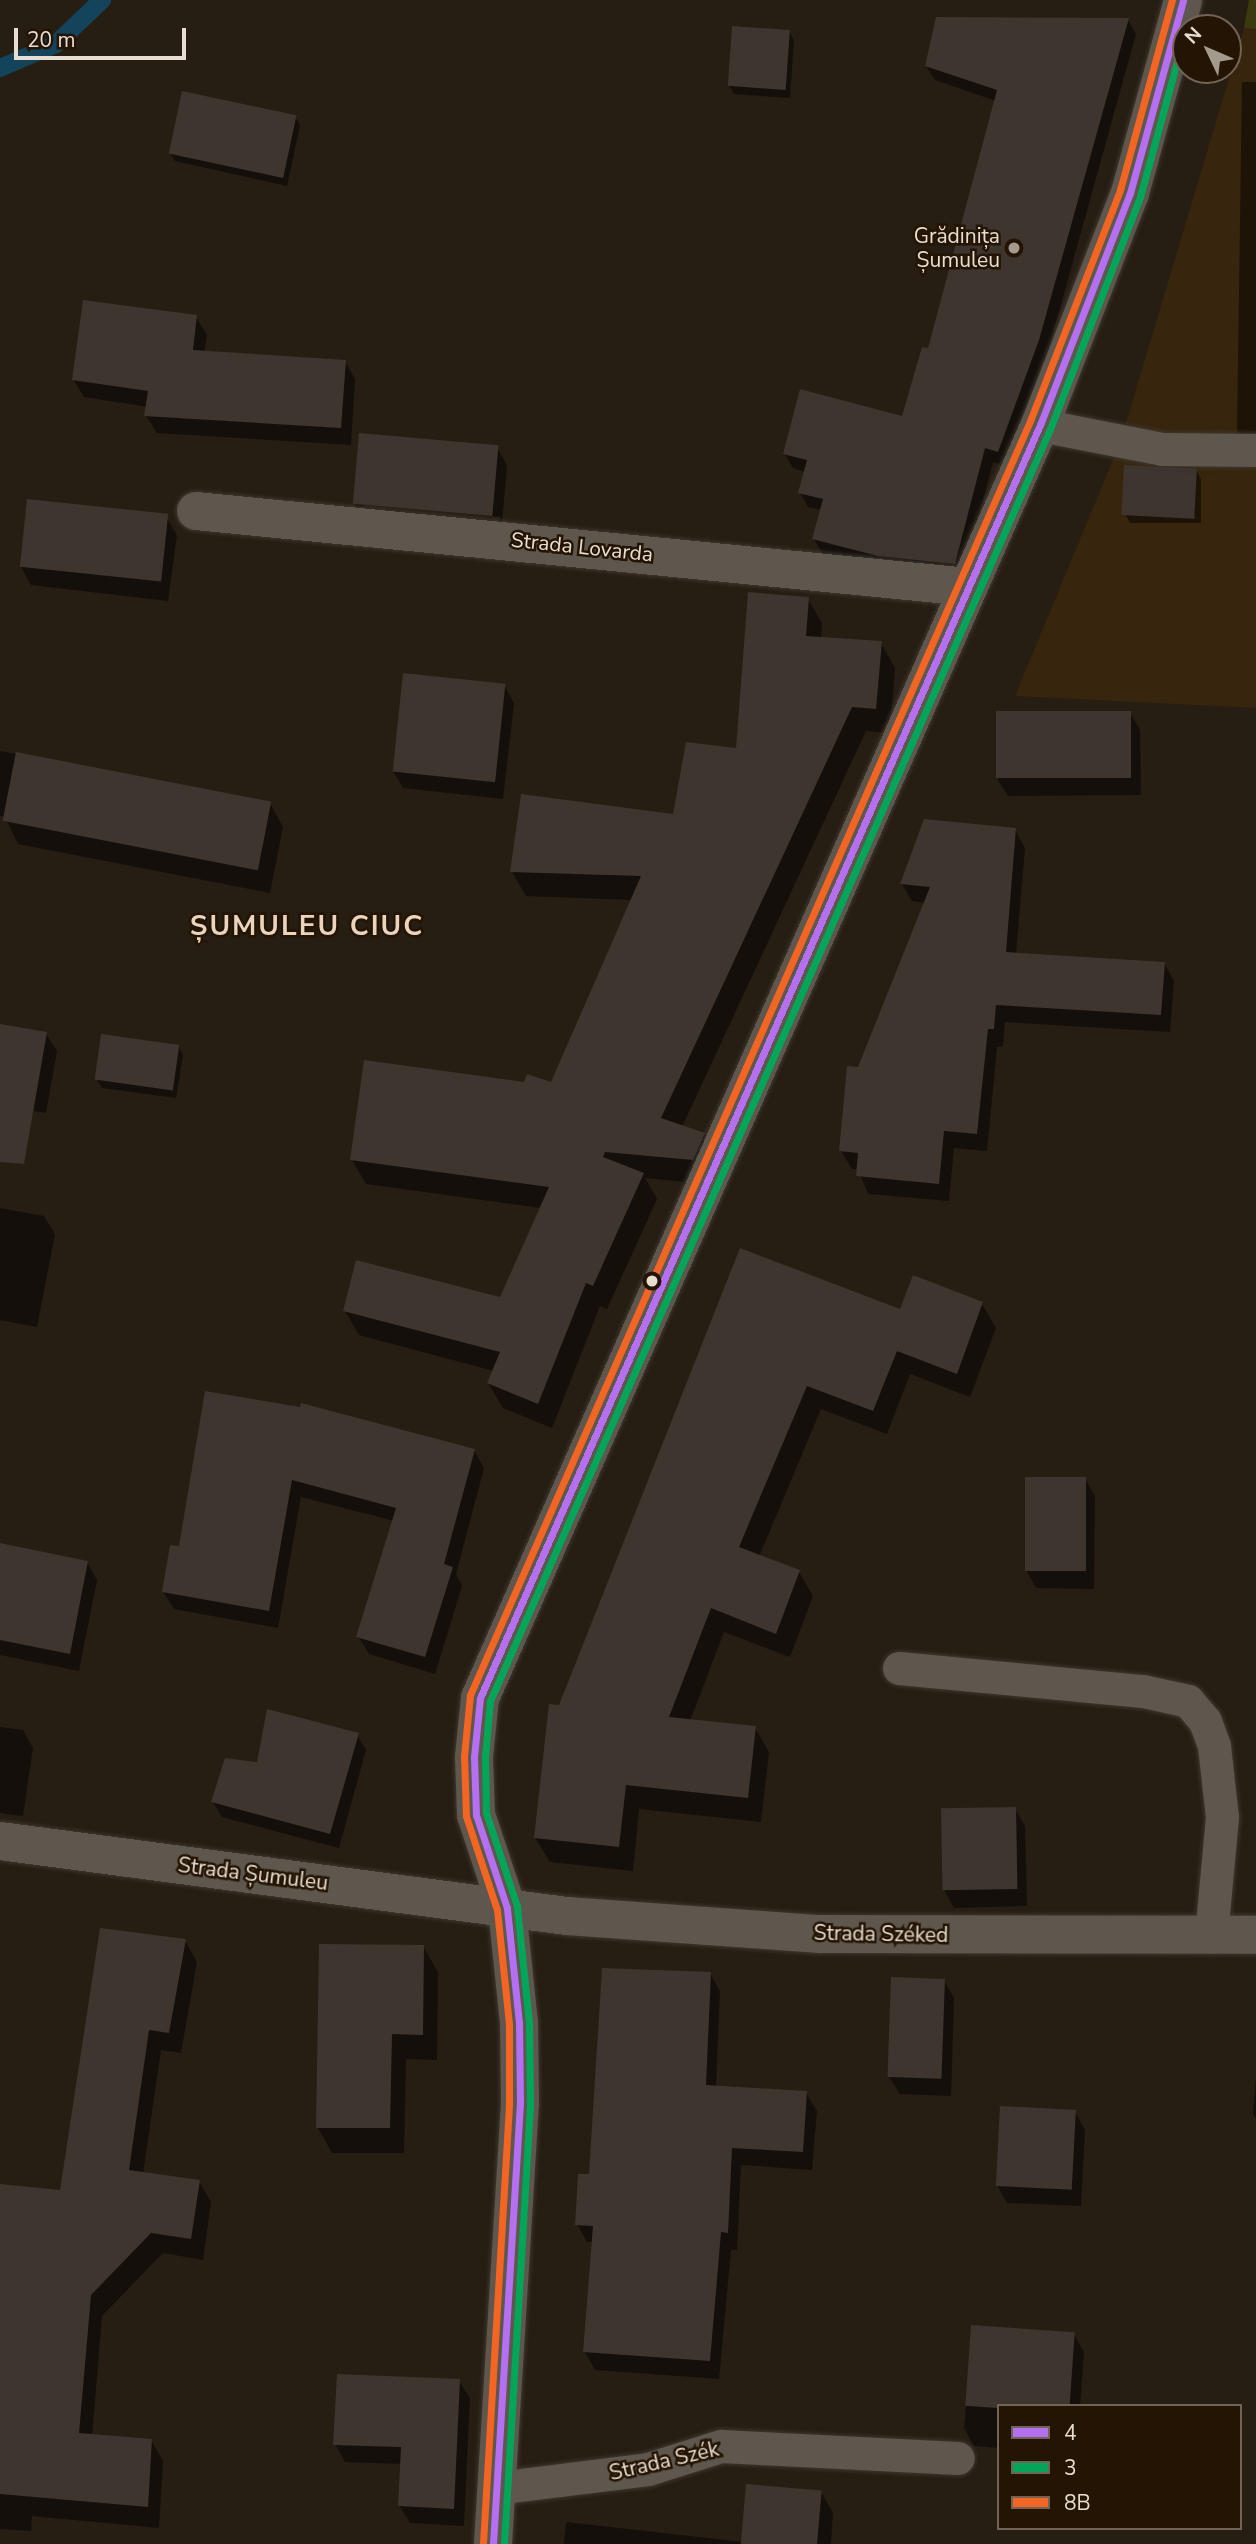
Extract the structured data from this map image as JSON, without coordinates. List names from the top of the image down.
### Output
{
  "streets": {
    "street": ["Strada Lovarda", "Strada Șumuleu", "Strada Széked"],
    "lane": ["Strada Szék"]
  },
  "crossings": [
    ["Strada Șumuleu", "Strada Széked"]
  ],
  "districts": ["ȘUMULEU CIUC"],
  "places": ["Grădinița Șumuleu"],
  "lines": ["transit line 4", "transit line 8B", "transit line 3"],
  "legend": ["4", "3", "8B"],
  "scale_bar": "20 m",
  "north": "top left"
}
